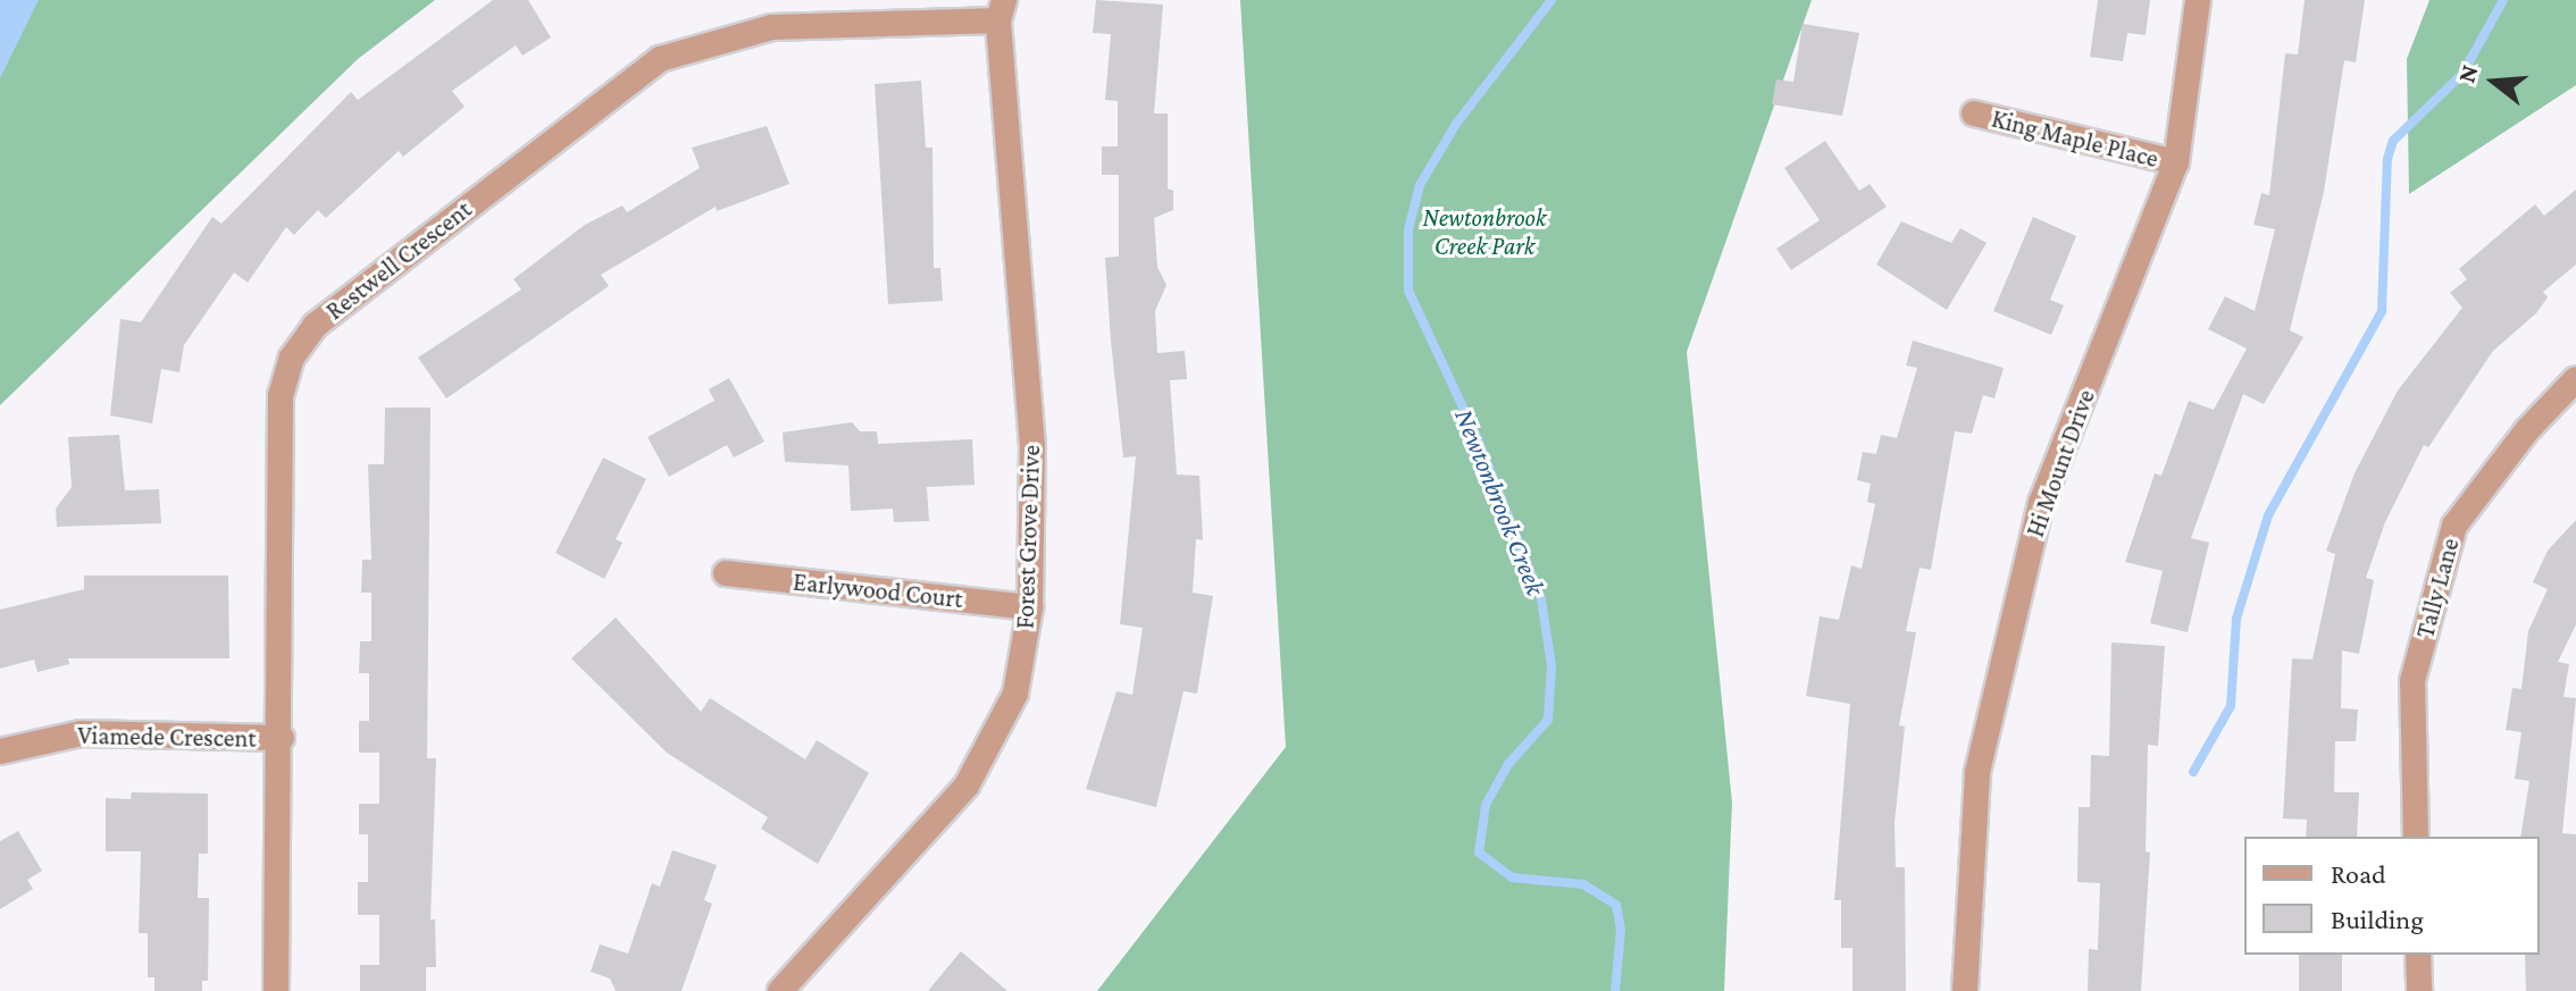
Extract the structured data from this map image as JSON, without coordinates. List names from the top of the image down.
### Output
{
  "streets": {
    "street": [
      "King Maple Place",
      "Restwell Crescent",
      "Hi Mount Drive",
      "Forest Grove Drive",
      "Tally Lane",
      "Earlywood Court",
      "Viamede Crescent"
    ]
  },
  "crossings": [
    ["King Maple Place", "Hi Mount Drive"],
    ["Restwell Crescent", "Forest Grove Drive"],
    ["Restwell Crescent", "Viamede Crescent"],
    ["Forest Grove Drive", "Earlywood Court"]
  ],
  "water": ["Newtonbrook Creek"],
  "parks": ["Newtonbrook Creek Park"],
  "legend": ["Road", "Building"],
  "north": "left"
}
